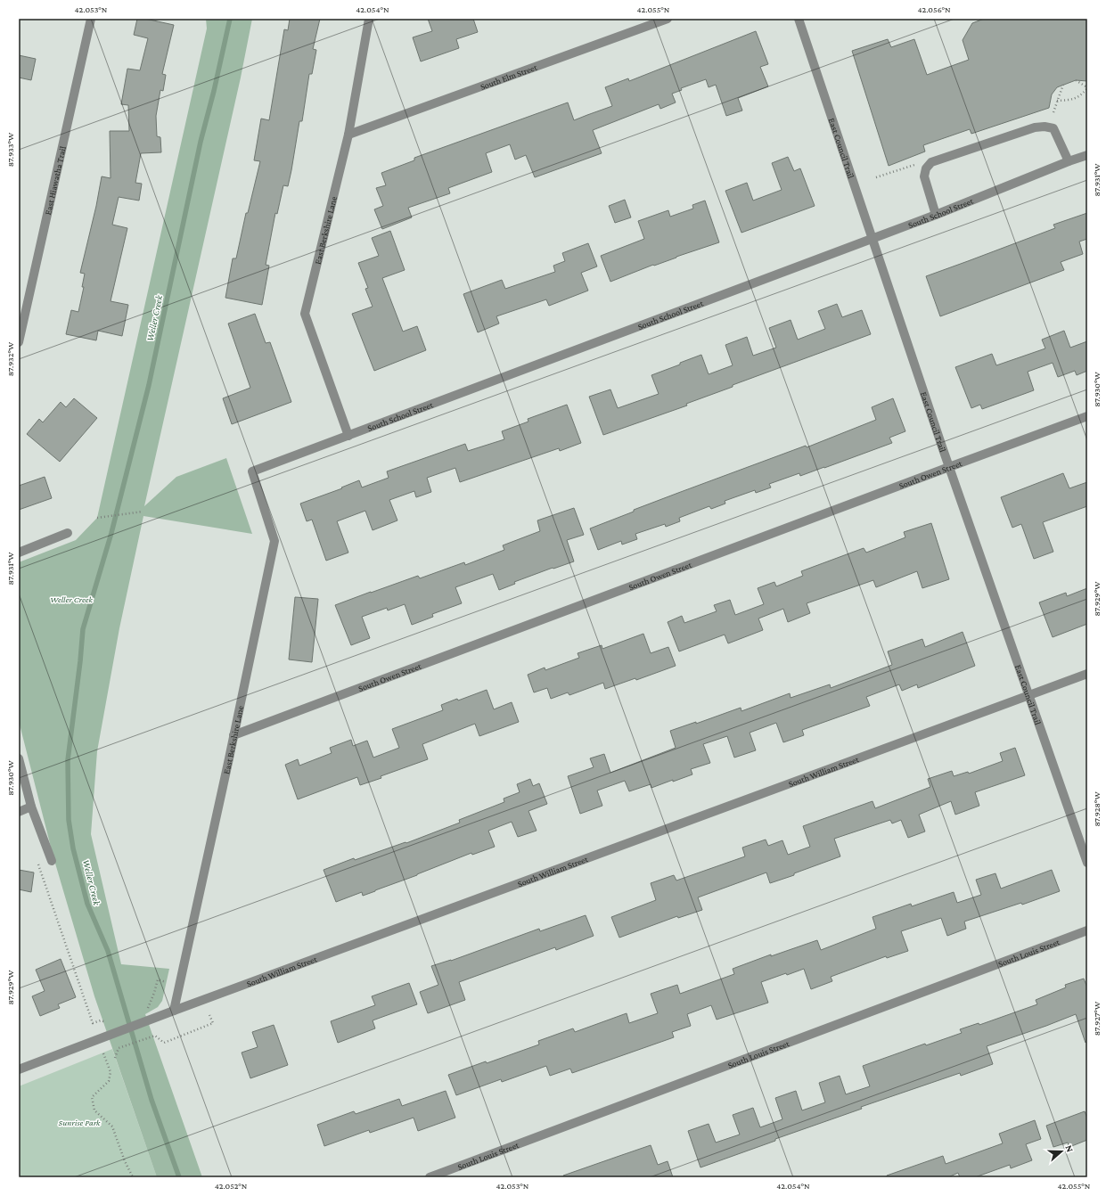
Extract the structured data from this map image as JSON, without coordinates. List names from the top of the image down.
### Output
{
  "streets": {
    "street": [
      "South Elm Street",
      "East Council Trail",
      "East Hiawatha Trail",
      "South School Street",
      "East Berkshire Lane",
      "South Owen Street",
      "South William Street",
      "South Louis Street"
    ]
  },
  "crossings": [
    ["South Elm Street", "East Berkshire Lane"],
    ["East Council Trail", "South School Street"],
    ["East Council Trail", "South Owen Street"],
    ["East Council Trail", "South William Street"],
    ["South School Street", "East Berkshire Lane"],
    ["East Berkshire Lane", "South Owen Street"],
    ["East Berkshire Lane", "South William Street"]
  ],
  "water": ["Weller Creek"],
  "parks": ["Weller Creek", "Sunrise Park"],
  "north": "right",
  "coordinates": [
    "42.053°N",
    "42.054°N",
    "42.055°N",
    "42.056°N",
    "87.933°W",
    "87.931°W",
    "87.932°W",
    "87.930°W",
    "87.929°W",
    "87.928°W",
    "87.927°W",
    "42.052°N"
  ]
}
